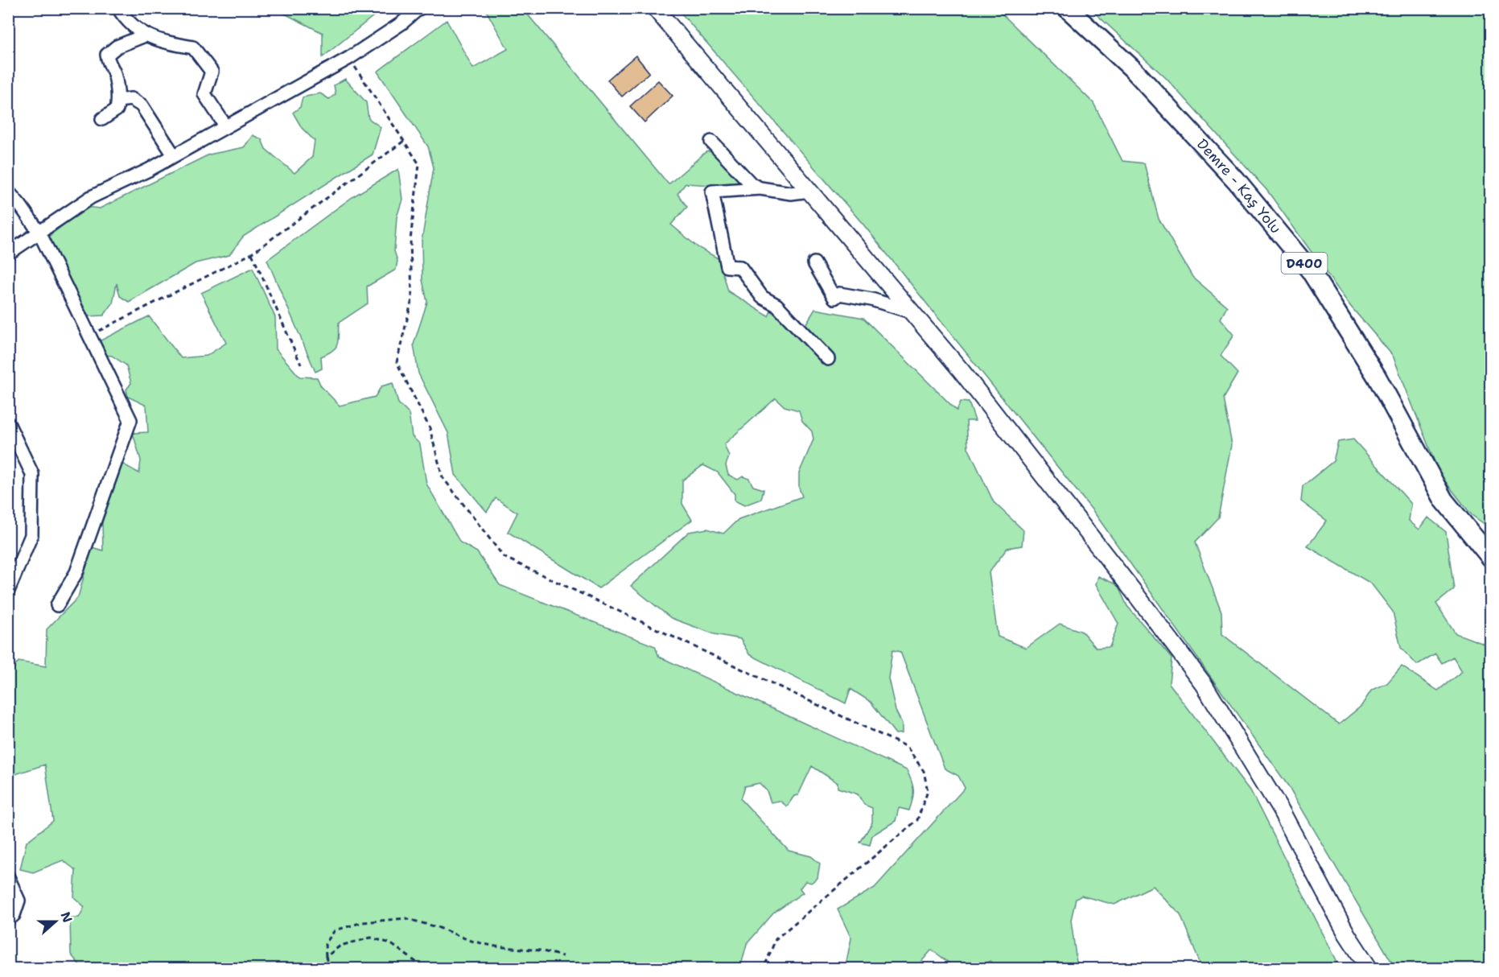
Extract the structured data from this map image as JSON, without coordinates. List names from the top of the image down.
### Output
{
  "streets": {
    "highway": ["Demre - Kaş Yolu", "D400"]
  },
  "north": "right"
}
